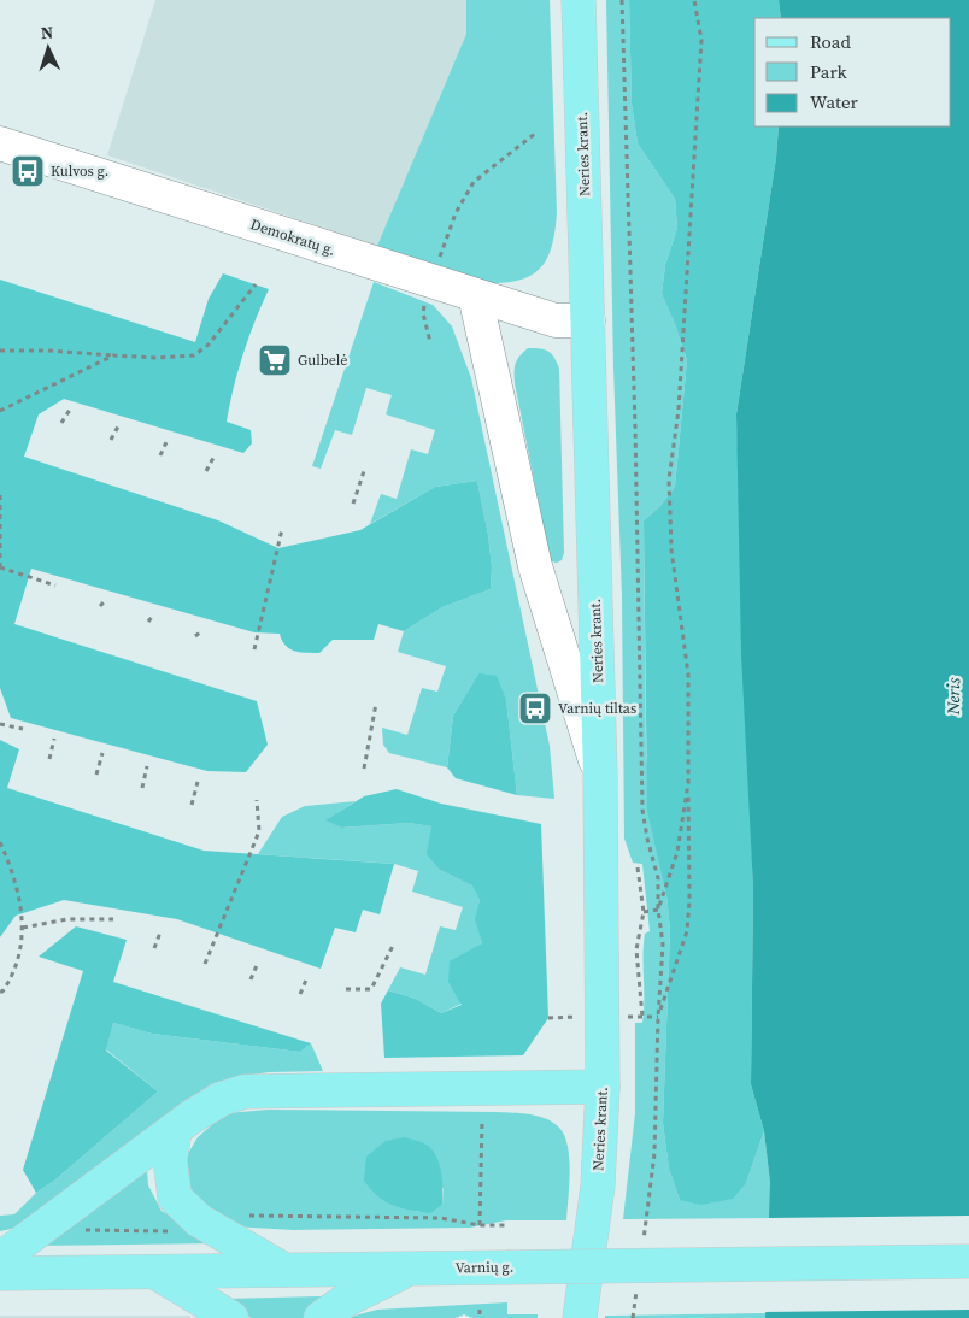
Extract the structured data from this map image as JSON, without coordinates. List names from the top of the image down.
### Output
{
  "streets": {
    "main road": ["Neries krant.", "Varnių g."],
    "street": ["Demokratų g."]
  },
  "crossings": [
    ["Neries krant.", "Demokratų g."]
  ],
  "water": ["Neris"],
  "places": {
    "bus stop": ["Kulvos g.", "Varnių tiltas"],
    "supermarket": ["Gulbelė"]
  },
  "legend": ["Road", "Park", "Water"],
  "north": "top"
}
